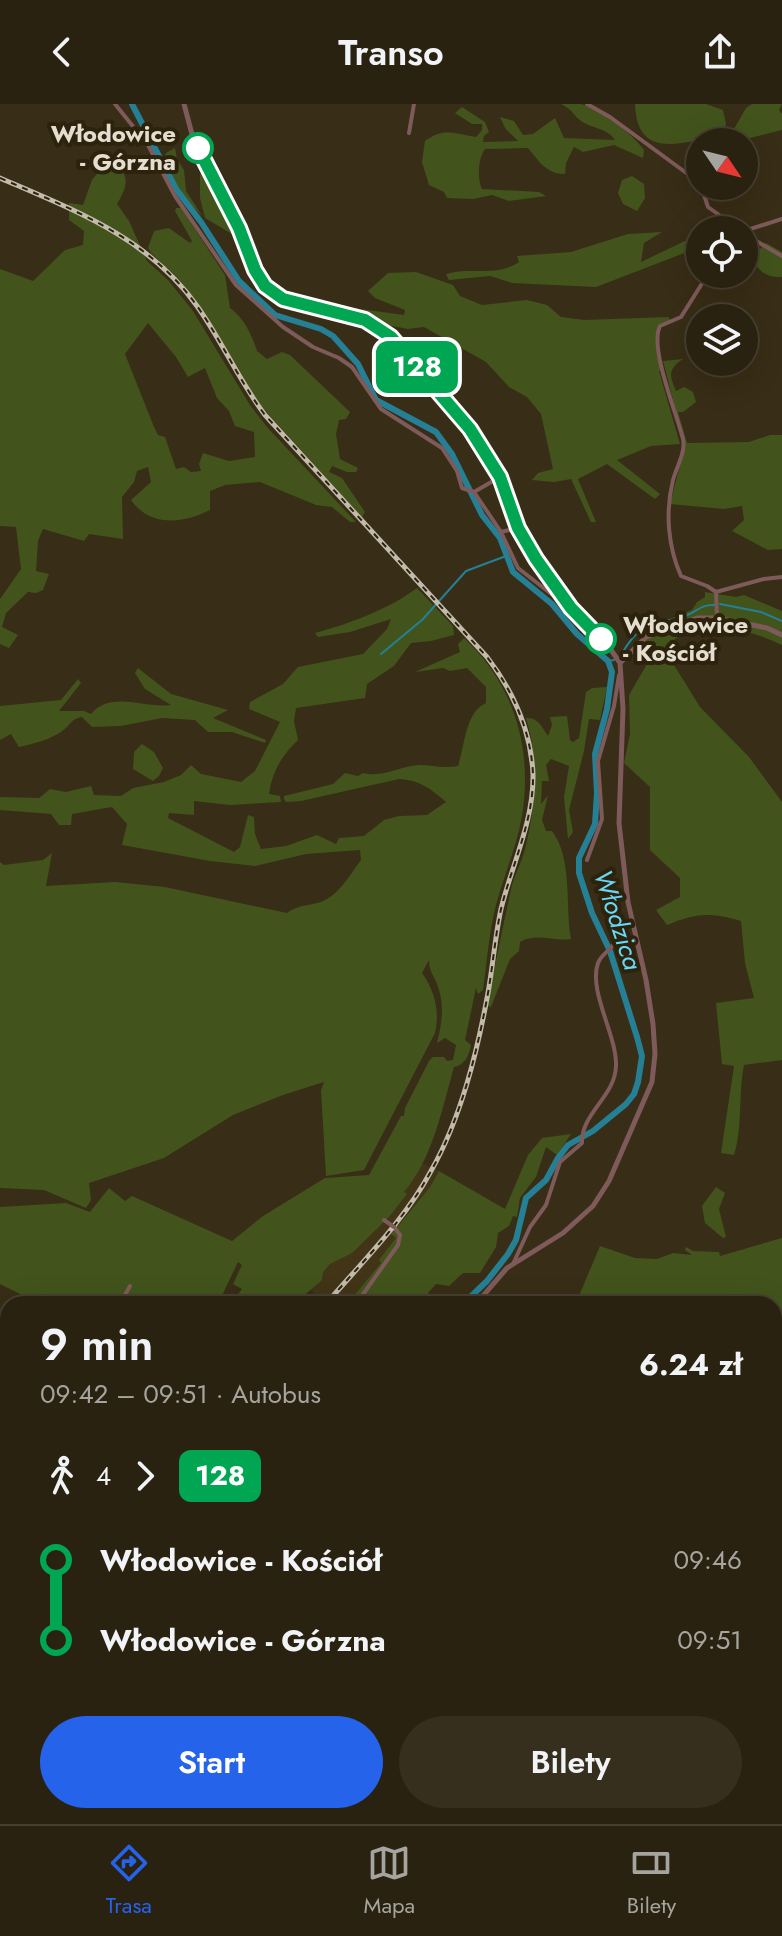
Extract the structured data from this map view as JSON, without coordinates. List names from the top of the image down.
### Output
{
  "water": ["Włodzica"],
  "places": ["Włodowice - Górzna", "Włodowice - Kościół"],
  "lines": ["bus line 128"],
  "north": "bottom right",
  "page": {
    "header": "Transo",
    "on_map": "128",
    "heading": ["9 min", "09:42 – 09:51 · Autobus", "6.24 zł"],
    "legs": ["4", "128"],
    "list": [
      {
        "name": "Włodowice - Kościół",
        "value": "09:46"
      },
      {
        "name": "Włodowice - Górzna",
        "value": "09:51"
      }
    ],
    "buttons": ["Start", "Bilety"],
    "tabs": ["Trasa", "Mapa", "Bilety"]
  }
}
